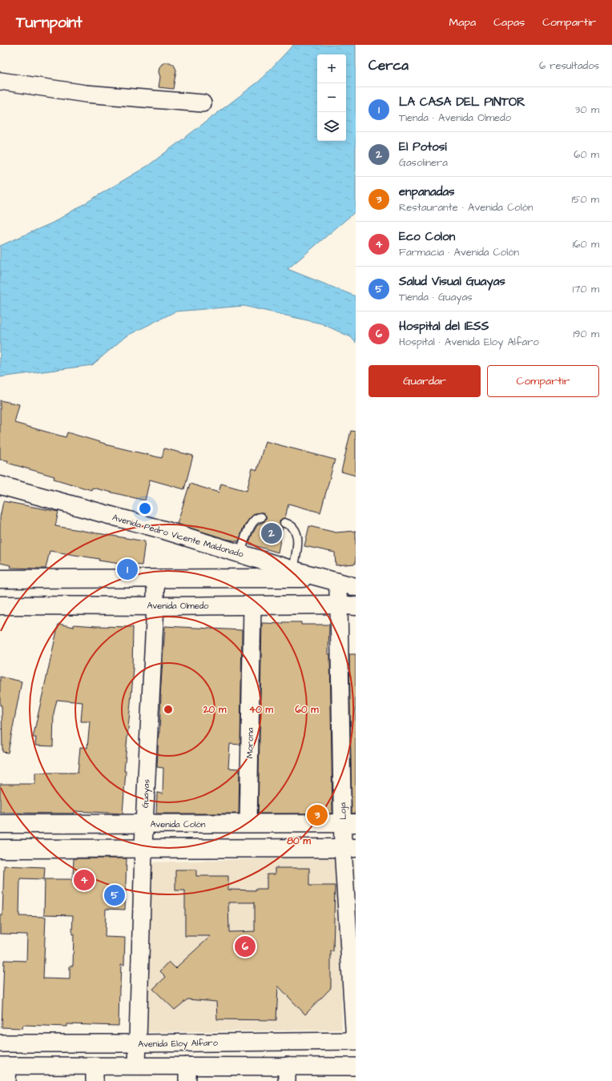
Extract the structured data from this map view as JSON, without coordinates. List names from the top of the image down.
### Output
{
  "streets": {
    "street": [
      "Avenida Pedro Vicente Maldonado",
      "Avenida Olmedo",
      "Morona",
      "Guayas",
      "Loja",
      "Avenida Colón",
      "Avenida Eloy Alfaro"
    ]
  },
  "crossings": [
    ["Avenida Pedro Vicente Maldonado", "Loja"],
    ["Avenida Olmedo", "Morona"],
    ["Avenida Olmedo", "Guayas"],
    ["Avenida Olmedo", "Loja"],
    ["Morona", "Avenida Colón"],
    ["Guayas", "Avenida Colón"],
    ["Guayas", "Avenida Eloy Alfaro"],
    ["Loja", "Avenida Colón"],
    ["Loja", "Avenida Eloy Alfaro"]
  ],
  "page": {
    "header": "Turnpoint",
    "nav": ["Mapa", "Capas", "Compartir"],
    "heading": ["Cerca", "6 resultados"],
    "map_buttons": ["+", "−"],
    "list": [
      {
        "mark": "1",
        "name": "LA CASA DEL PINTOR",
        "note": "Tienda · Avenida Olmedo",
        "value": "30 m"
      },
      {
        "mark": "2",
        "name": "El Potosí",
        "note": "Gasolinera",
        "value": "60 m"
      },
      {
        "mark": "3",
        "name": "enpanadas",
        "note": "Restaurante · Avenida Colón",
        "value": "150 m"
      },
      {
        "mark": "4",
        "name": "Eco Colon",
        "note": "Farmacia · Avenida Colón",
        "value": "160 m"
      },
      {
        "mark": "5",
        "name": "Salud Visual Guayas",
        "note": "Tienda · Guayas",
        "value": "170 m"
      },
      {
        "mark": "6",
        "name": "Hospital del IESS",
        "note": "Hospital · Avenida Eloy Alfaro",
        "value": "190 m"
      }
    ],
    "buttons": ["Guardar", "Compartir"],
    "pins": [
      "2",
      "1",
      "3",
      "4",
      "5",
      "6"
    ]
  },
  "rings": [
    "20 m",
    "40 m",
    "60 m",
    "80 m"
  ]
}
